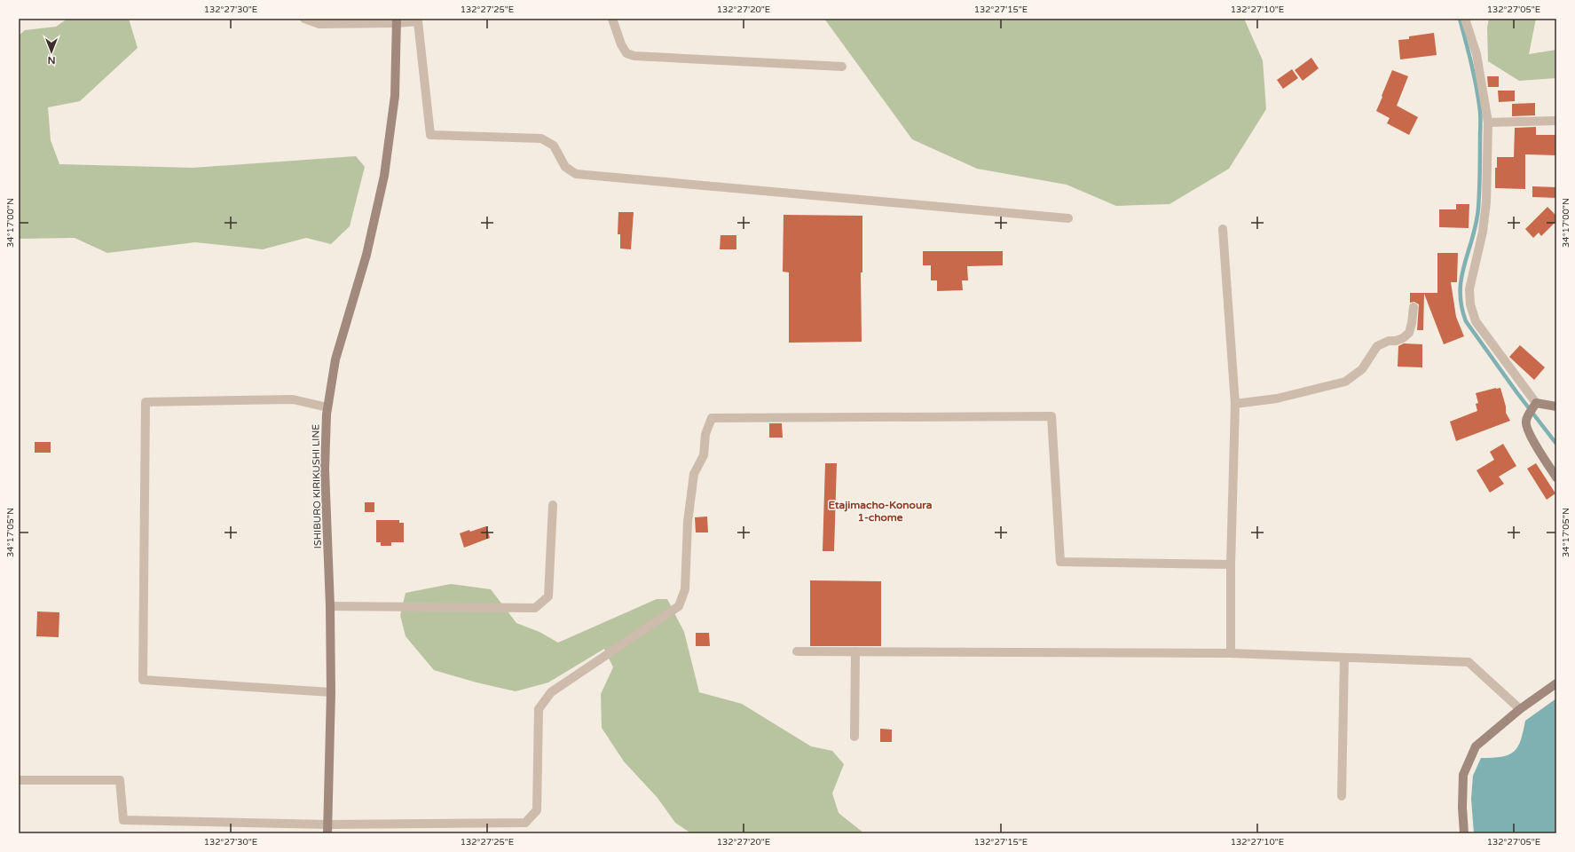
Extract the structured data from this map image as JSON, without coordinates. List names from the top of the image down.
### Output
{
  "streets": {
    "main road": ["ISHIBURO KIRIKUSHI LINE"]
  },
  "districts": ["Etajimacho-Konoura 1-chome"],
  "north": "bottom",
  "coordinates": [
    "132°27'30\"E",
    "132°27'25\"E",
    "132°27'20\"E",
    "132°27'15\"E",
    "132°27'10\"E",
    "132°27'05\"E",
    "34°17'00\"N",
    "34°17'05\"N"
  ]
}
